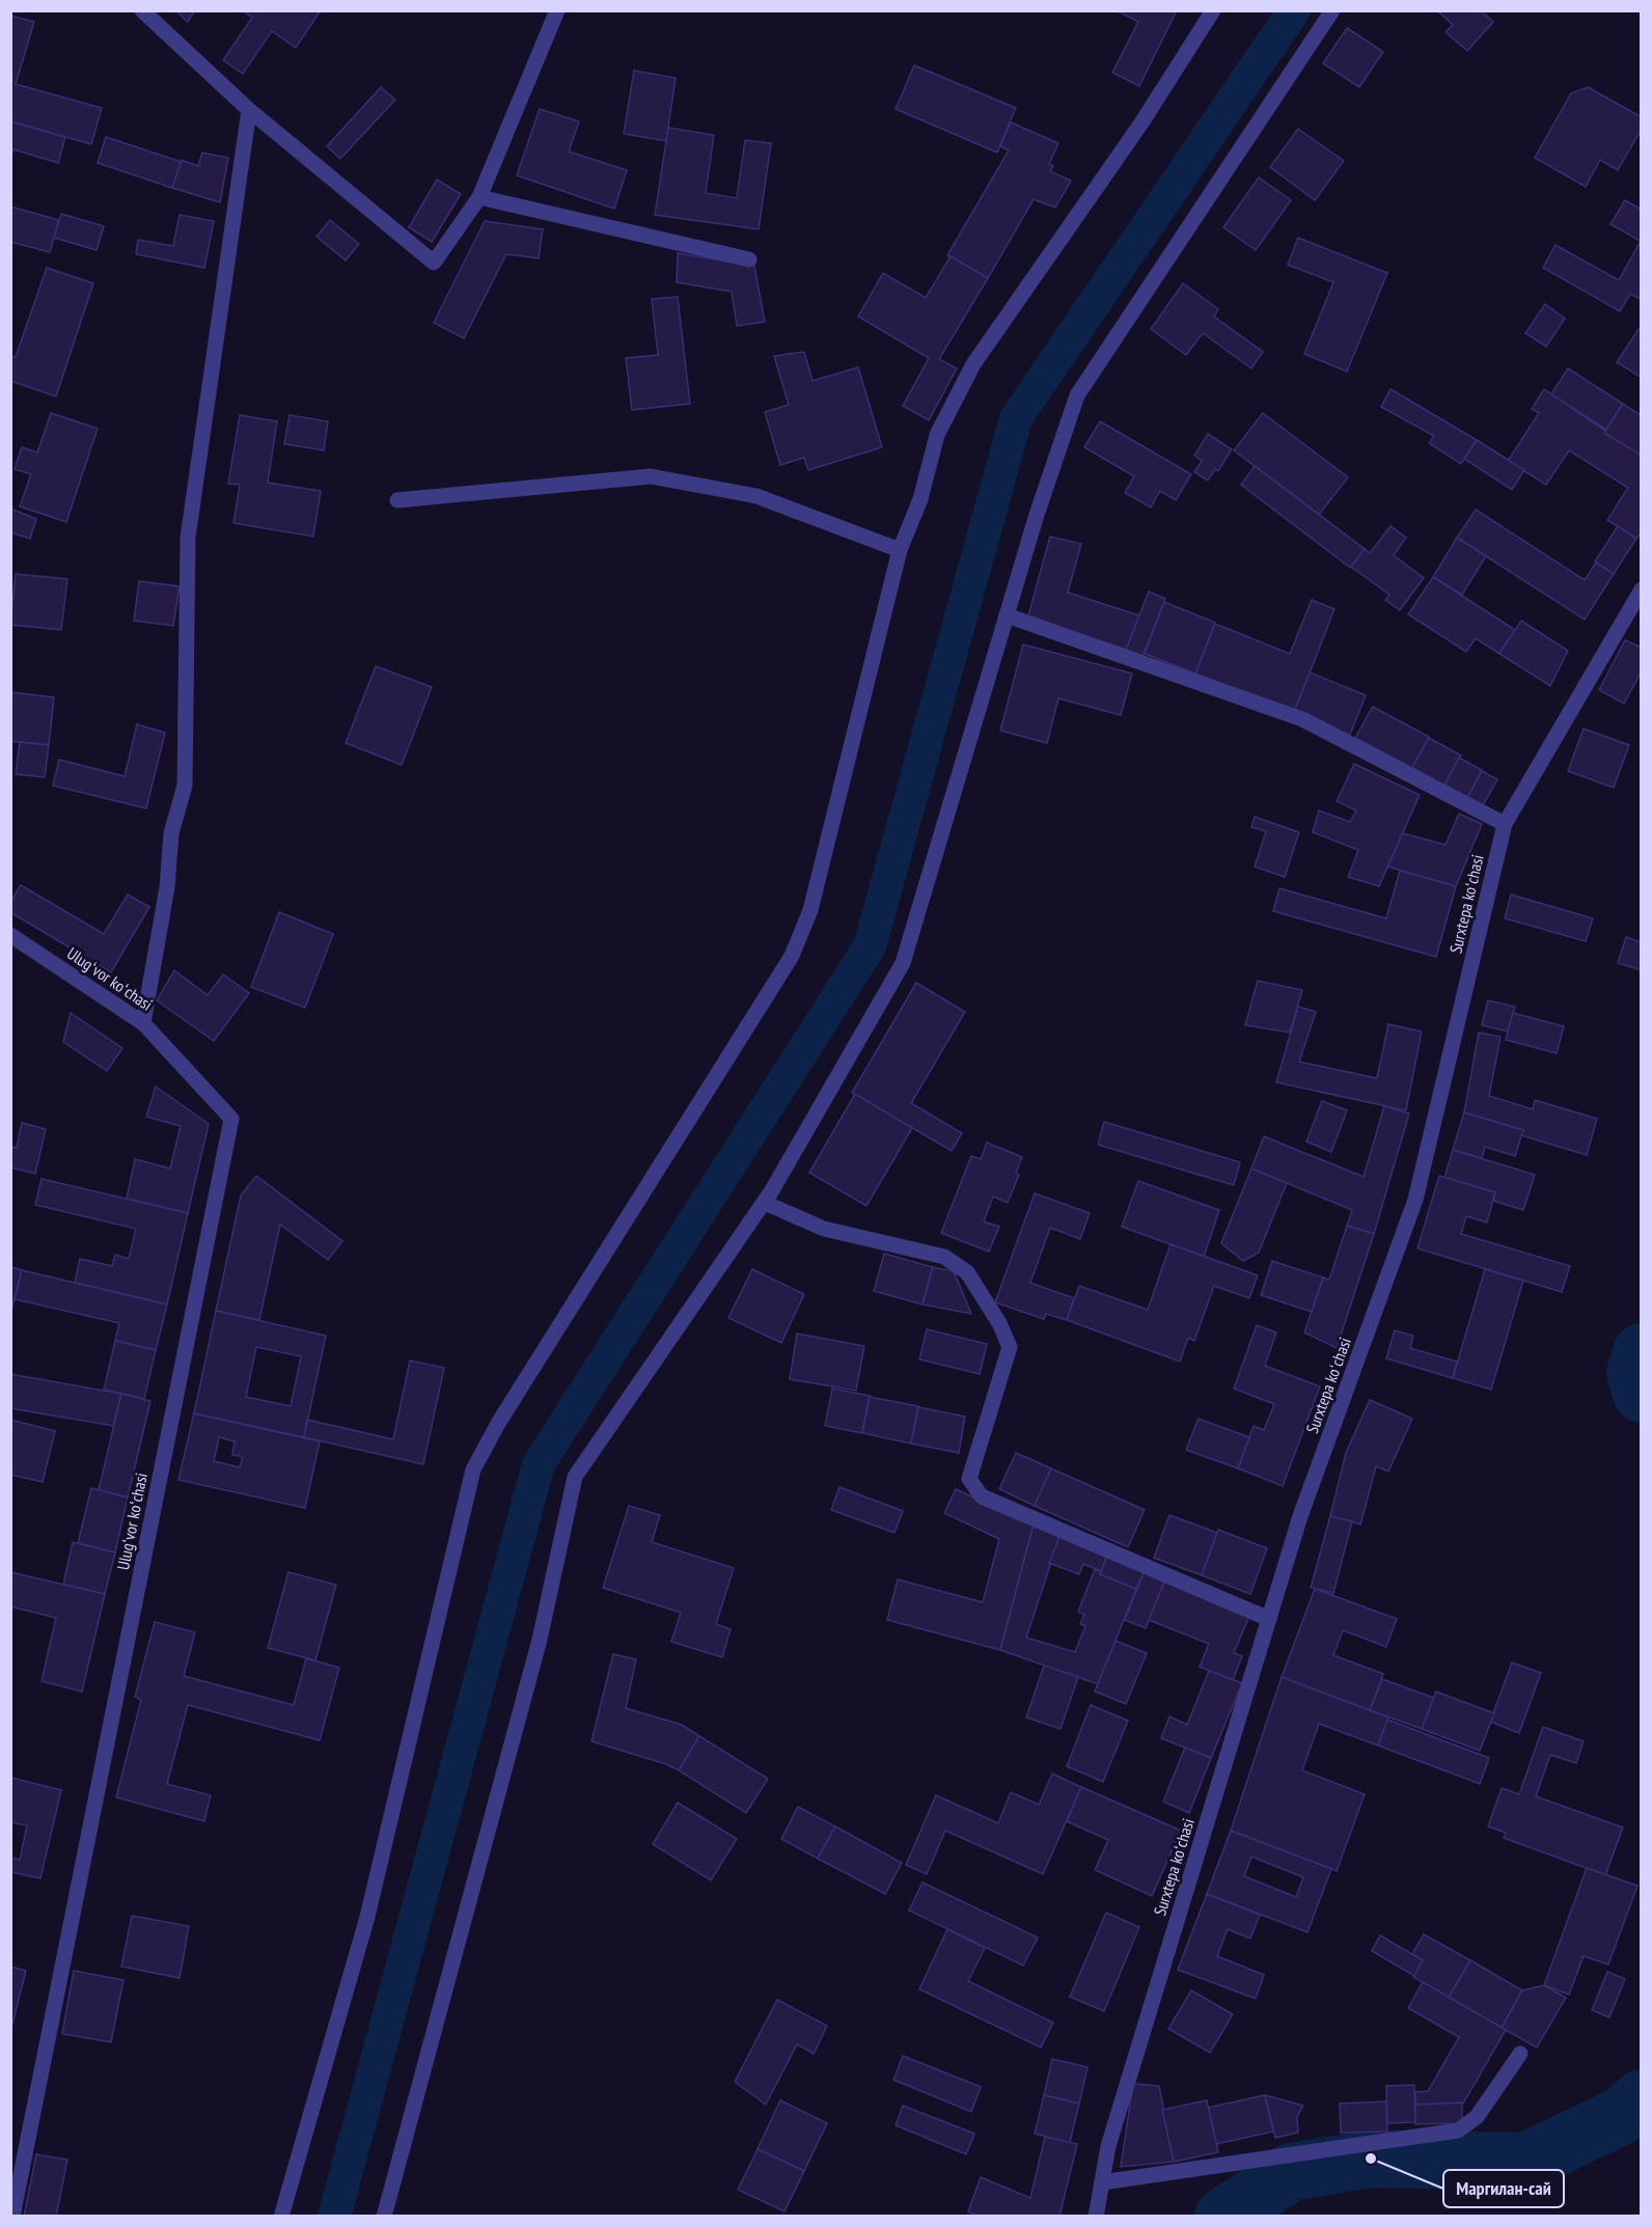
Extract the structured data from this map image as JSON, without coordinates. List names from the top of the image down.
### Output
{
  "streets": {
    "street": ["Surxtepa koʻchasi", "Ulugʻvor koʻchasi"]
  },
  "places": ["Маргилан-сай"]
}
